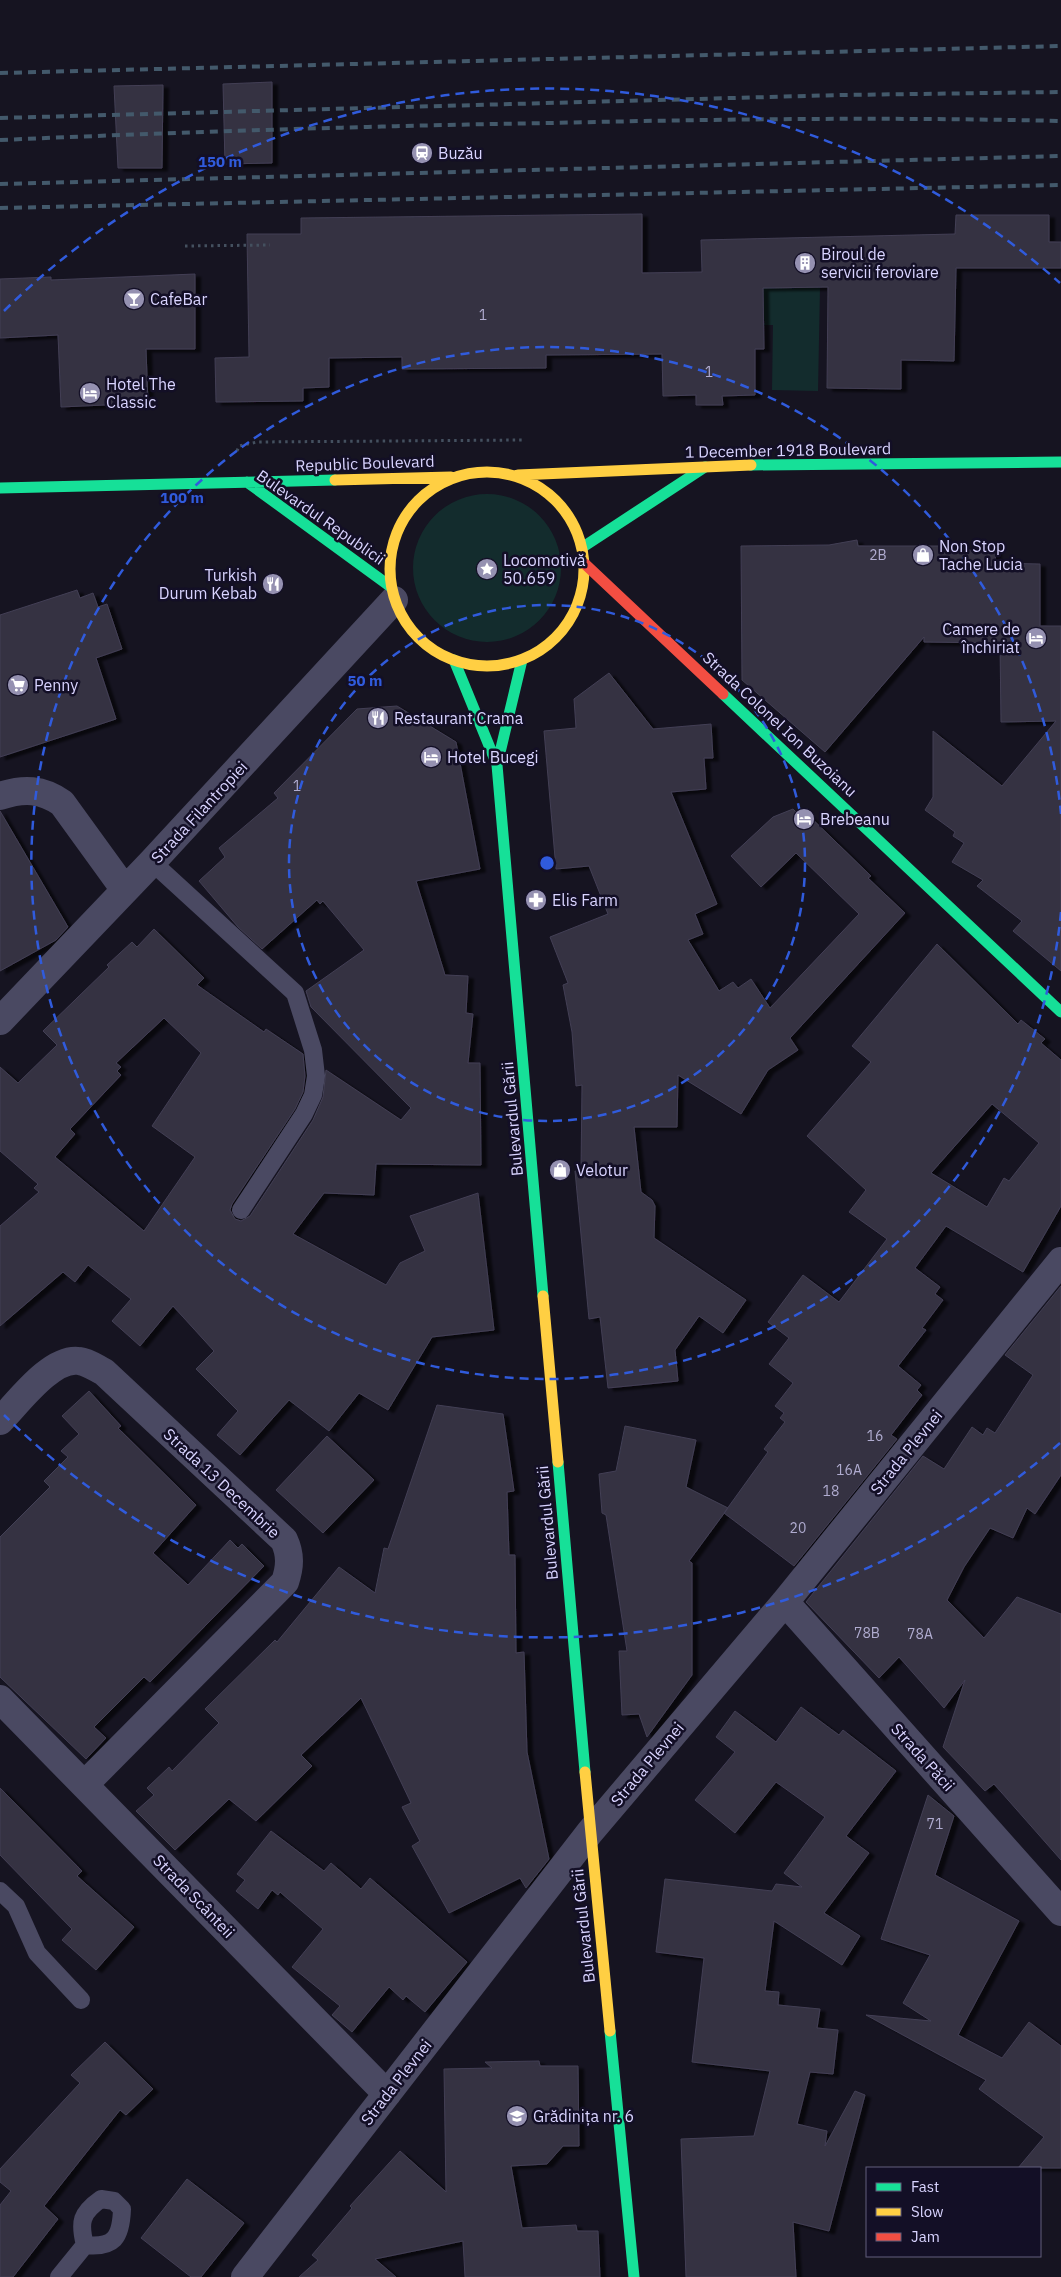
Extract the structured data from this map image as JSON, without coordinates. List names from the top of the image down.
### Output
{
  "streets": {
    "street": [
      "1 December 1918 Boulevard",
      "Republic Boulevard",
      "Bulevardul Republicii",
      "Strada Colonel Ion Buzoianu",
      "Strada Filantropiei",
      "Bulevardul Gării",
      "Strada Plevnei",
      "Strada 13 Decembrie",
      "Strada Păcii",
      "Strada Scânteii"
    ]
  },
  "crossings": [
    ["Republic Boulevard", "Bulevardul Republicii"],
    ["Bulevardul Republicii", "Strada Filantropiei"],
    ["Bulevardul Gării", "Strada Plevnei"],
    ["Strada Plevnei", "Strada Păcii"],
    ["Strada Plevnei", "Strada Scânteii"],
    ["Strada 13 Decembrie", "Strada Scânteii"]
  ],
  "places": {
    "station": ["Buzău"],
    "building": ["Biroul de servicii feroviare"],
    "bar": ["CafeBar"],
    "hotel": [
      "Hotel The Classic",
      "Camere de închiriat",
      "Hotel Bucegi",
      "Brebeanu"
    ],
    "shop": ["Non Stop Tache Lucia", "Velotur"],
    "place": ["Locomotivă 50.659"],
    "restaurant": ["Turkish Durum Kebab", "Restaurant Crama"],
    "supermarket": ["Penny"],
    "pharmacy": ["Elis Farm"],
    "school or university": ["Grădinița nr. 6"]
  },
  "house_numbers": [
    "1",
    "1",
    "2B",
    "1",
    "16",
    "16A",
    "18",
    "20",
    "78B",
    "78A",
    "71"
  ],
  "legend": ["Fast", "Slow", "Jam"],
  "rings": ["150 m", "100 m", "50 m"]
}
